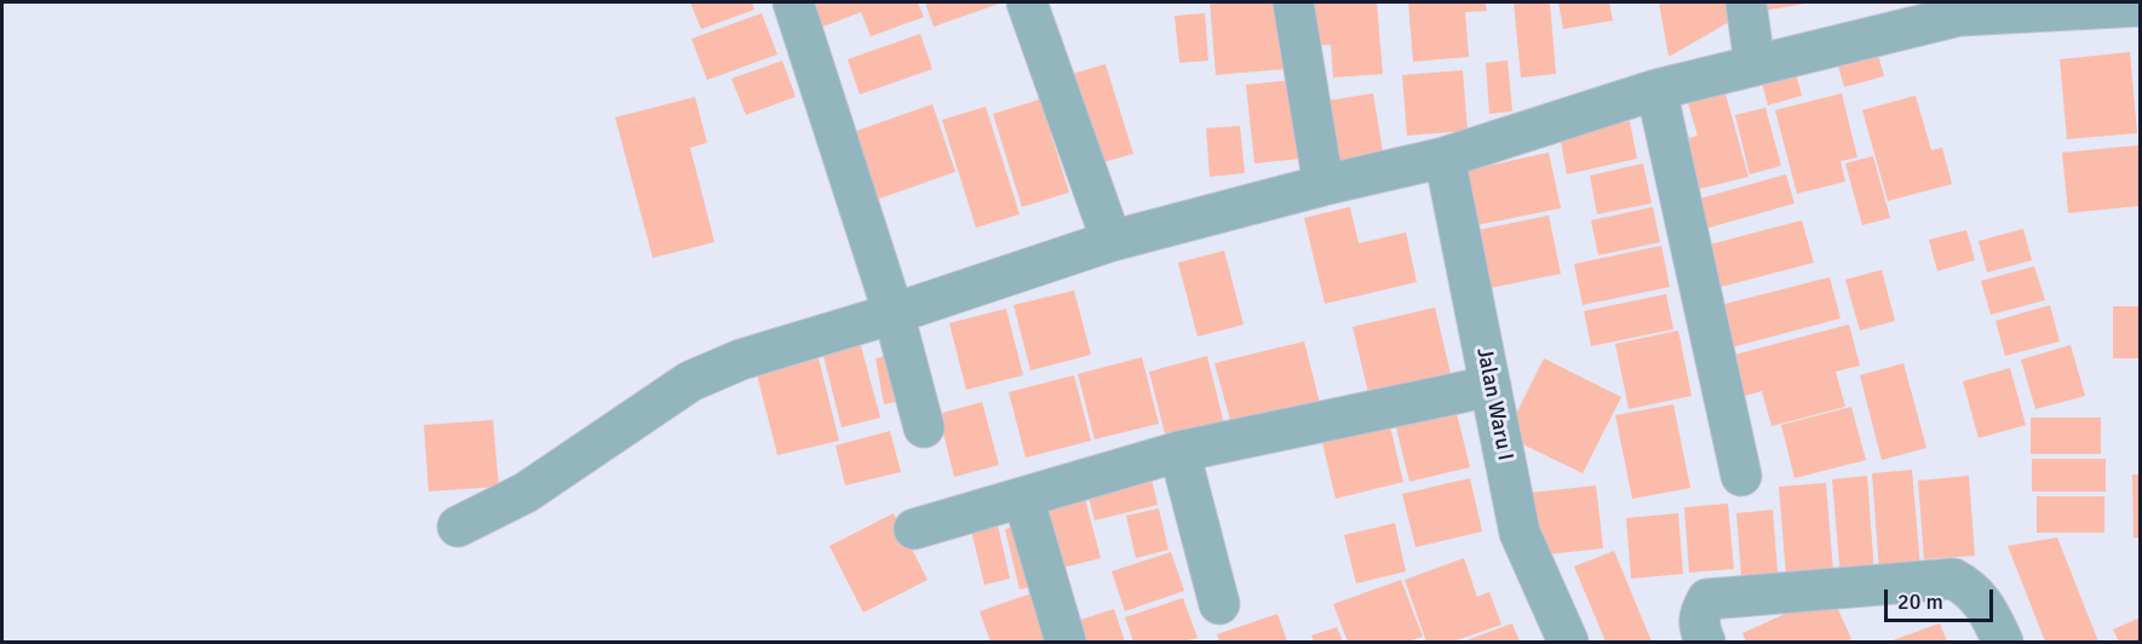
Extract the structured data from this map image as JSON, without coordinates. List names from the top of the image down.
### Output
{
  "streets": {
    "street": ["Jalan Waru I"]
  },
  "scale_bar": "20 m"
}
